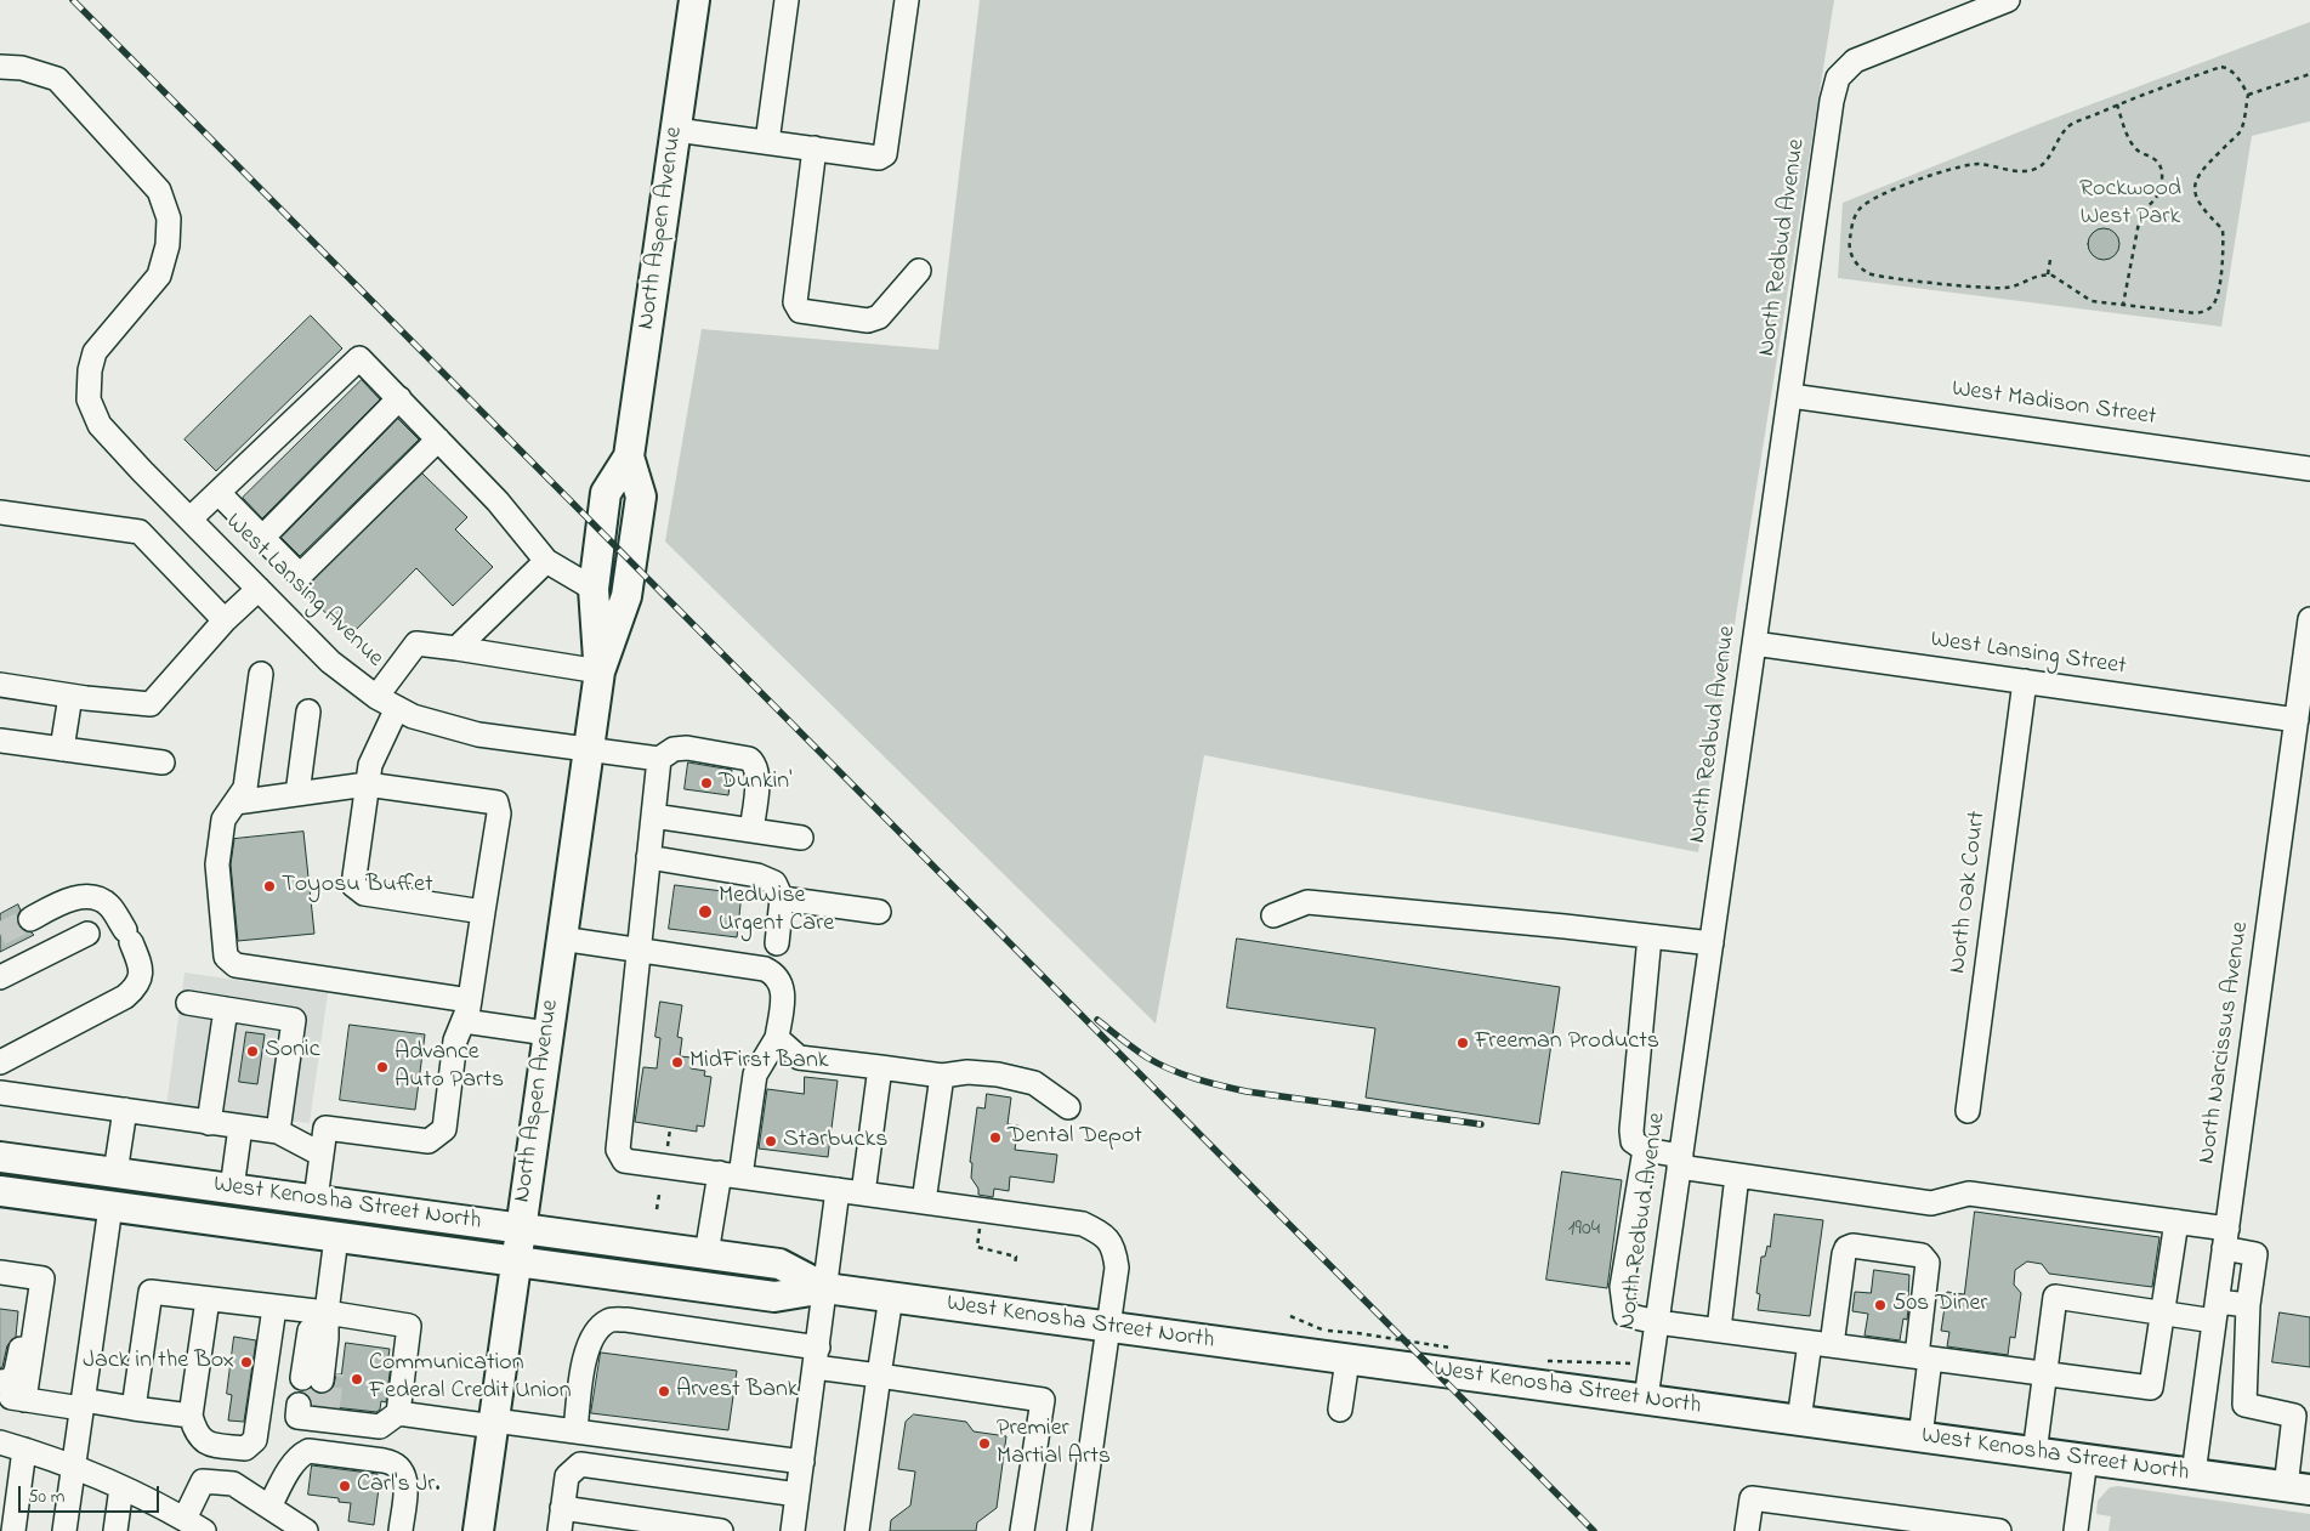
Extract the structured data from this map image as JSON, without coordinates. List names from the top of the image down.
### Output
{
  "streets": {
    "main road": ["North Aspen Avenue", "West Kenosha Street North"],
    "street": [
      "North Redbud Avenue",
      "West Madison Street",
      "West Lansing Avenue",
      "West Lansing Street",
      "North Oak Court",
      "North Narcissus Avenue"
    ]
  },
  "crossings": [
    ["North Aspen Avenue", "West Lansing Avenue"],
    ["North Aspen Avenue", "West Kenosha Street North"],
    ["North Redbud Avenue", "West Madison Street"],
    ["North Redbud Avenue", "West Lansing Street"],
    ["North Redbud Avenue", "West Kenosha Street North"],
    ["West Lansing Street", "North Oak Court"],
    ["West Lansing Street", "North Narcissus Avenue"],
    ["North Narcissus Avenue", "West Kenosha Street North"]
  ],
  "parks": ["Rockwood West Park"],
  "places": [
    "Dunkin'",
    "Toyosu Buffet",
    "MedWise Urgent Care",
    "Freeman Products",
    "Sonic",
    "MidFirst Bank",
    "Advance Auto Parts",
    "Dental Depot",
    "Starbucks",
    "50s Diner",
    "Jack in the Box",
    "Communication Federal Credit Union",
    "Arvest Bank",
    "Premier Martial Arts",
    "Carl's Jr."
  ],
  "house_numbers": ["1904"],
  "scale_bar": "50 m"
}
